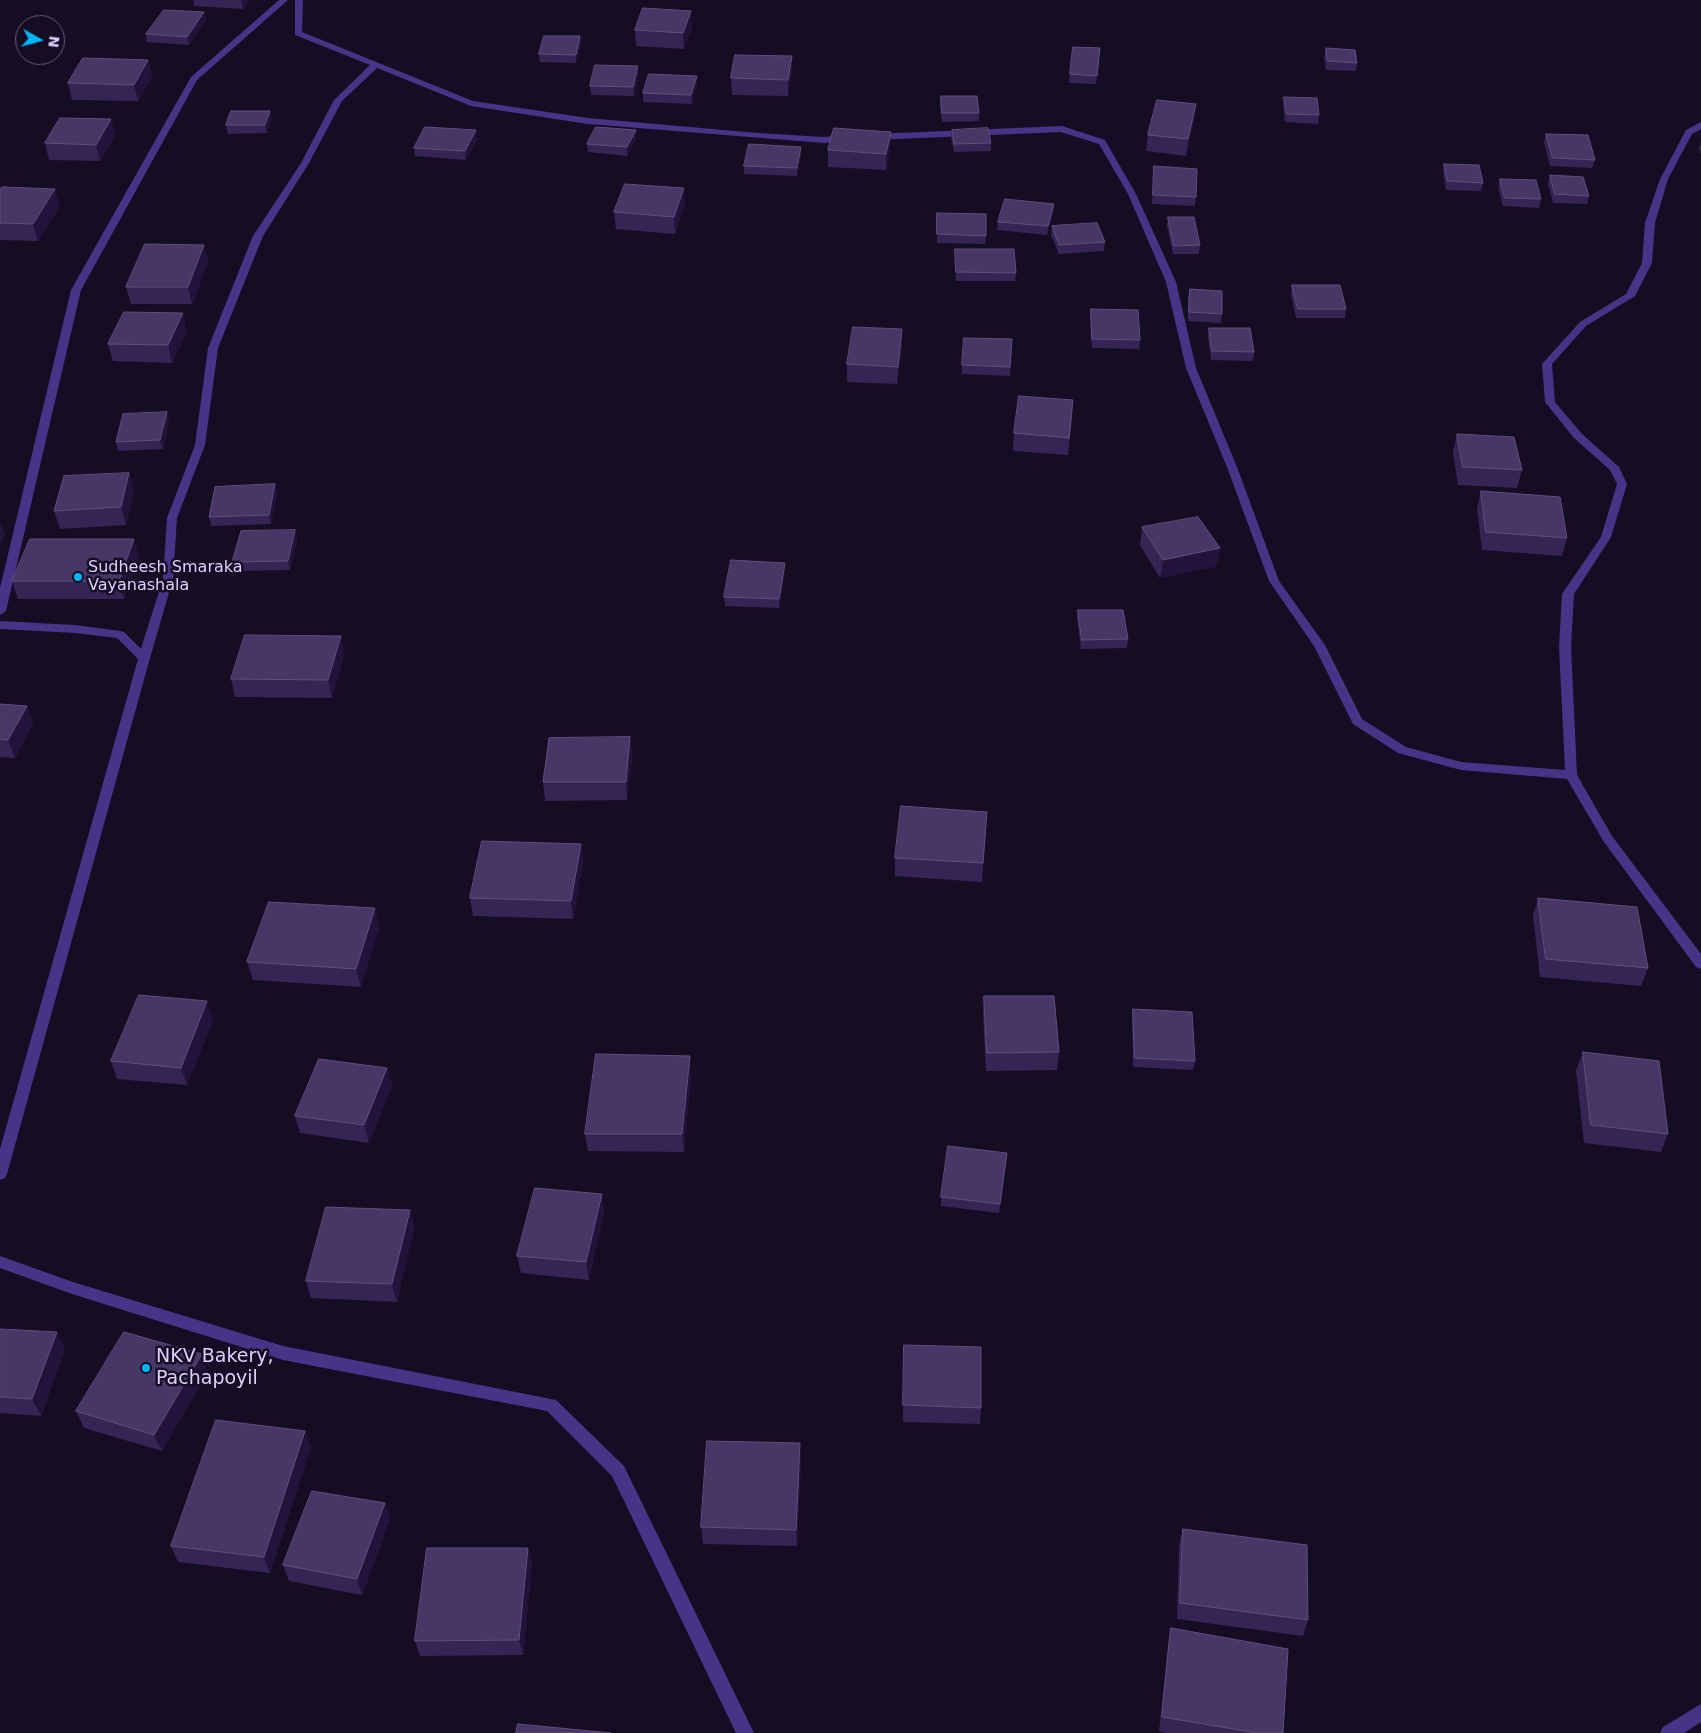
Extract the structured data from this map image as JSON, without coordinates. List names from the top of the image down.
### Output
{
  "places": ["Sudheesh Smaraka Vayanashala", "NKV Bakery, Pachapoyil"],
  "north": "right"
}
